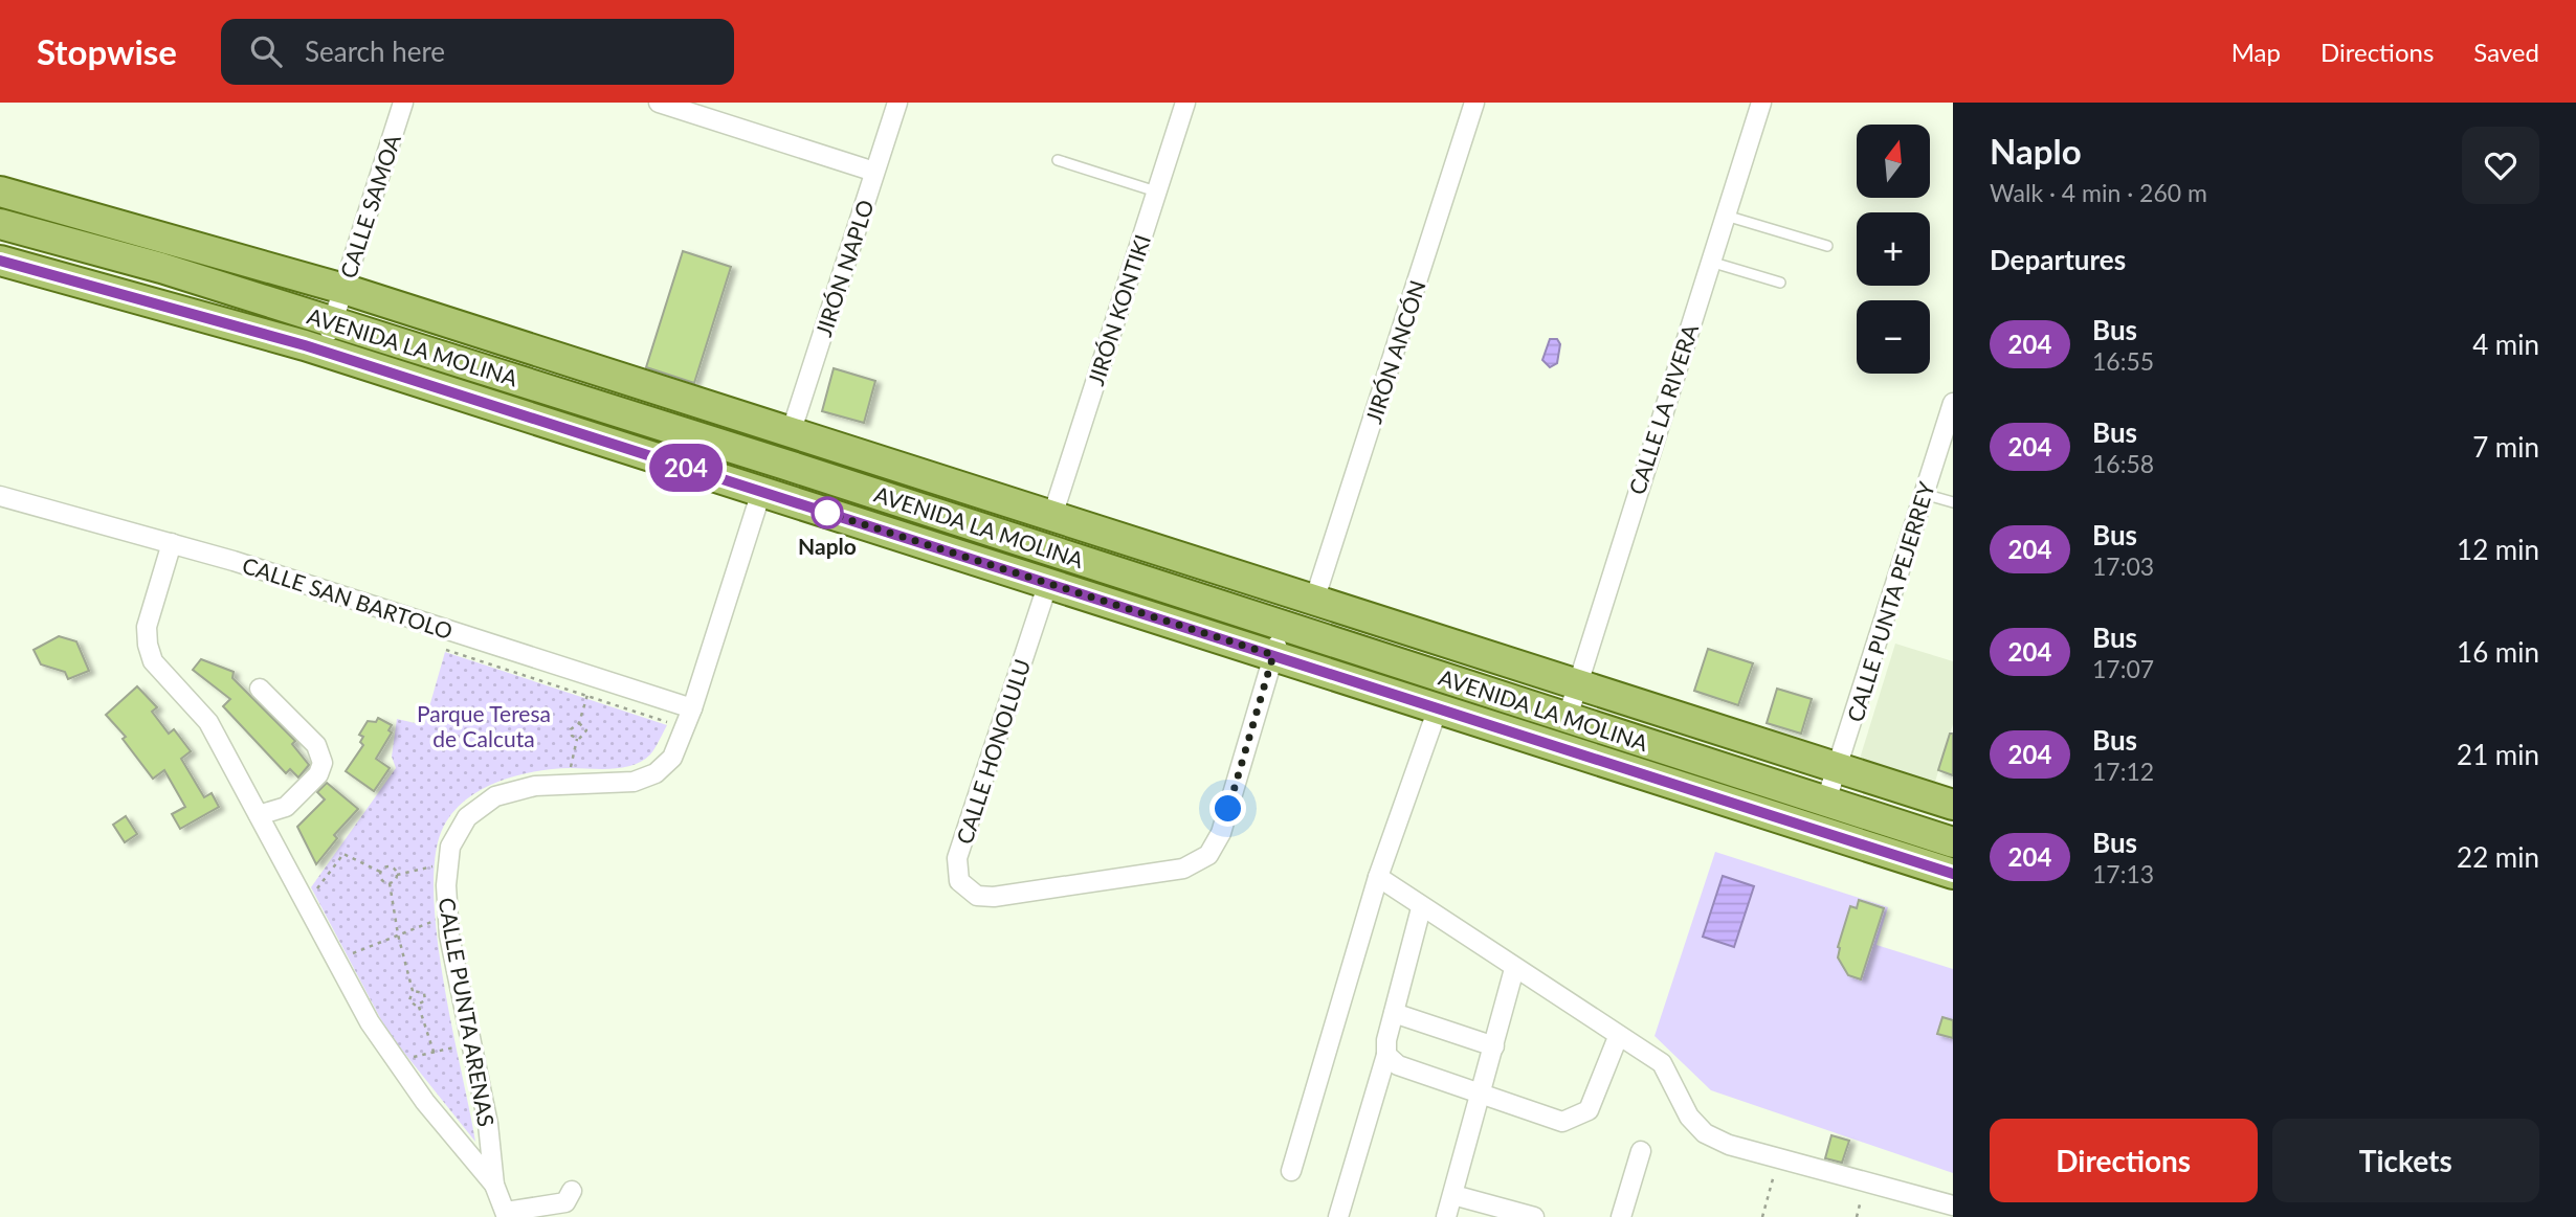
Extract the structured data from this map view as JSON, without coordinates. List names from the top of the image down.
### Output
{
  "streets": {
    "main road": ["AVENIDA LA MOLINA"],
    "street": [
      "CALLE SAMOA",
      "JIRÓN NAPLO",
      "JIRÓN KONTIKI",
      "JIRÓN ANCÓN",
      "CALLE LA RIVERA",
      "CALLE SAN BARTOLO",
      "CALLE PUNTA PEJERREY",
      "CALLE HONOLULU",
      "CALLE PUNTA ARENAS"
    ]
  },
  "crossings": [
    ["CALLE SAMOA", "AVENIDA LA MOLINA"],
    ["JIRÓN NAPLO", "AVENIDA LA MOLINA"],
    ["JIRÓN KONTIKI", "AVENIDA LA MOLINA"],
    ["AVENIDA LA MOLINA", "JIRÓN ANCÓN"],
    ["AVENIDA LA MOLINA", "CALLE LA RIVERA"],
    ["AVENIDA LA MOLINA", "CALLE PUNTA PEJERREY"],
    ["AVENIDA LA MOLINA", "CALLE HONOLULU"],
    ["AVENIDA LA MOLINA", "CALLE PUNTA ARENAS"],
    ["CALLE SAN BARTOLO", "CALLE PUNTA ARENAS"]
  ],
  "parks": ["Parque Teresa de Calcuta"],
  "places": ["Naplo"],
  "lines": ["bus line 204"],
  "north": "top",
  "page": {
    "header": "Stopwise",
    "search": "Search here",
    "nav": ["Map", "Directions", "Saved"],
    "on_map": "204",
    "heading": [
      ["Naplo", "Walk · 4 min · 260 m"],
      "Departures"
    ],
    "map_buttons": ["+", "−"],
    "list": [
      {
        "mark": "204",
        "name": "Bus",
        "note": "16:55",
        "value": "4 min"
      },
      {
        "mark": "204",
        "name": "Bus",
        "note": "16:58",
        "value": "7 min"
      },
      {
        "mark": "204",
        "name": "Bus",
        "note": "17:03",
        "value": "12 min"
      },
      {
        "mark": "204",
        "name": "Bus",
        "note": "17:07",
        "value": "16 min"
      },
      {
        "mark": "204",
        "name": "Bus",
        "note": "17:12",
        "value": "21 min"
      },
      {
        "mark": "204",
        "name": "Bus",
        "note": "17:13",
        "value": "22 min"
      }
    ],
    "buttons": ["Directions", "Tickets"]
  }
}
